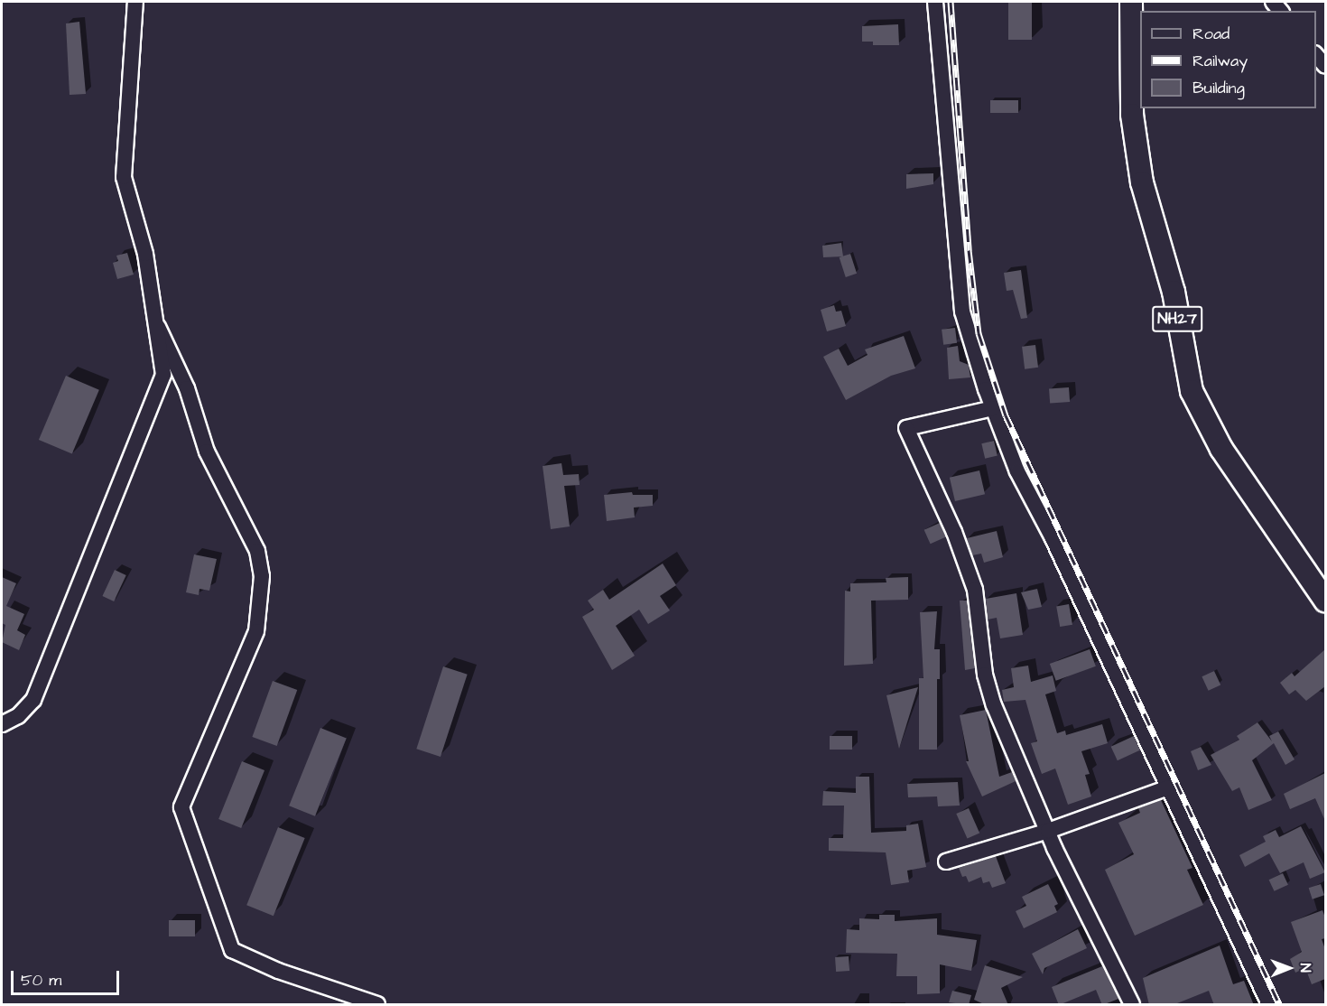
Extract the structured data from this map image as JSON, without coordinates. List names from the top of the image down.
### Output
{
  "streets": {
    "highway": ["NH27"]
  },
  "legend": ["Road", "Railway", "Building"],
  "scale_bar": "50 m",
  "north": "right"
}
